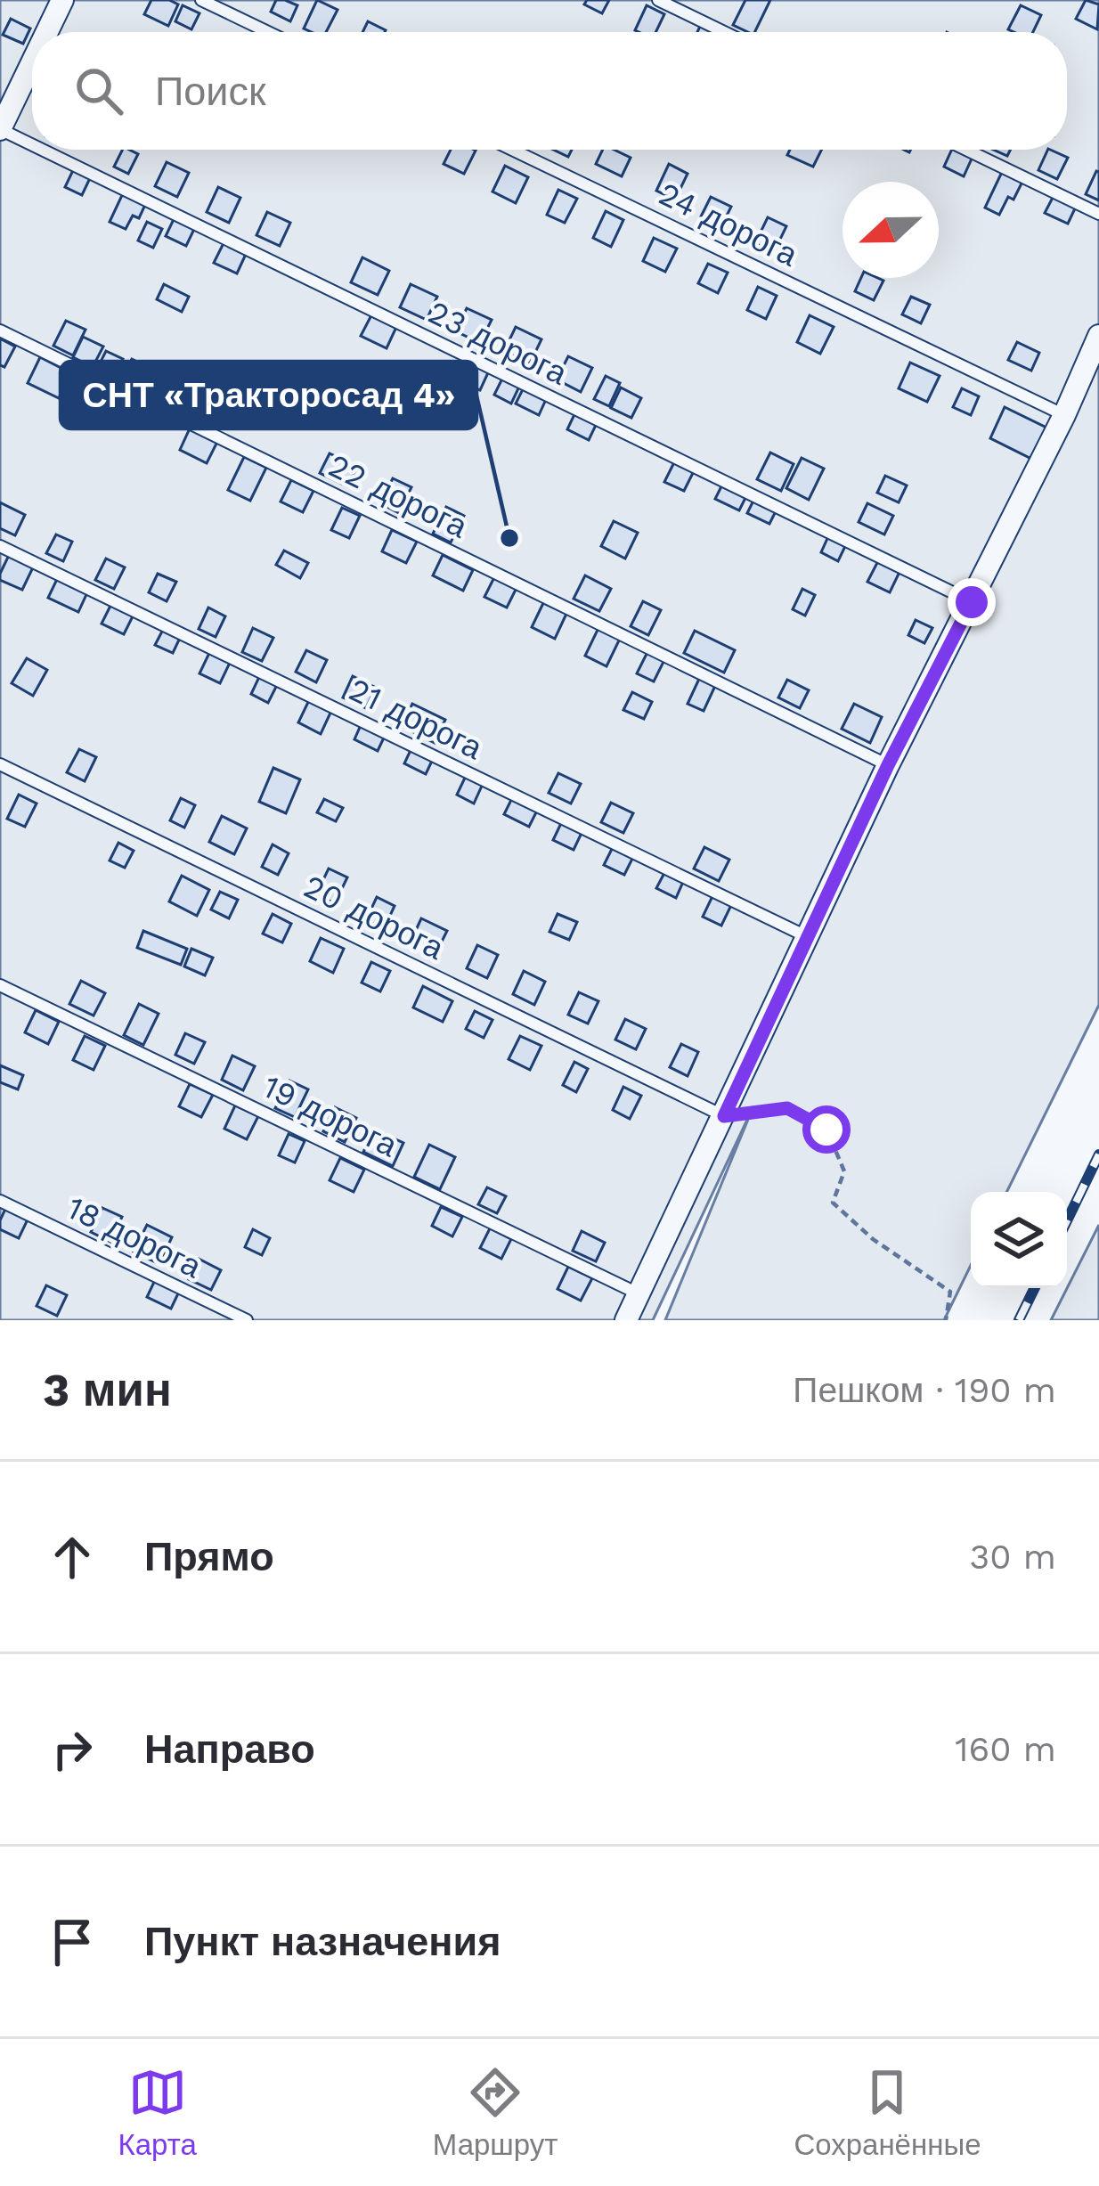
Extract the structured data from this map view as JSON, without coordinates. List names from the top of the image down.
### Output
{
  "streets": {
    "lane": [
      "24 дорога",
      "23 дорога",
      "22 дорога",
      "21 дорога",
      "20 дорога",
      "19 дорога",
      "18 дорога"
    ]
  },
  "places": ["СНТ «Тракторосад 4»"],
  "north": "left",
  "page": {
    "search": "Поиск",
    "heading": ["3 мин", "Пешком · 190 m"],
    "list": [
      ["Прямо", "30 m"],
      ["Направо", "160 m"],
      "Пункт назначения"
    ],
    "nav": ["Карта", "Маршрут", "Сохранённые"]
  }
}
